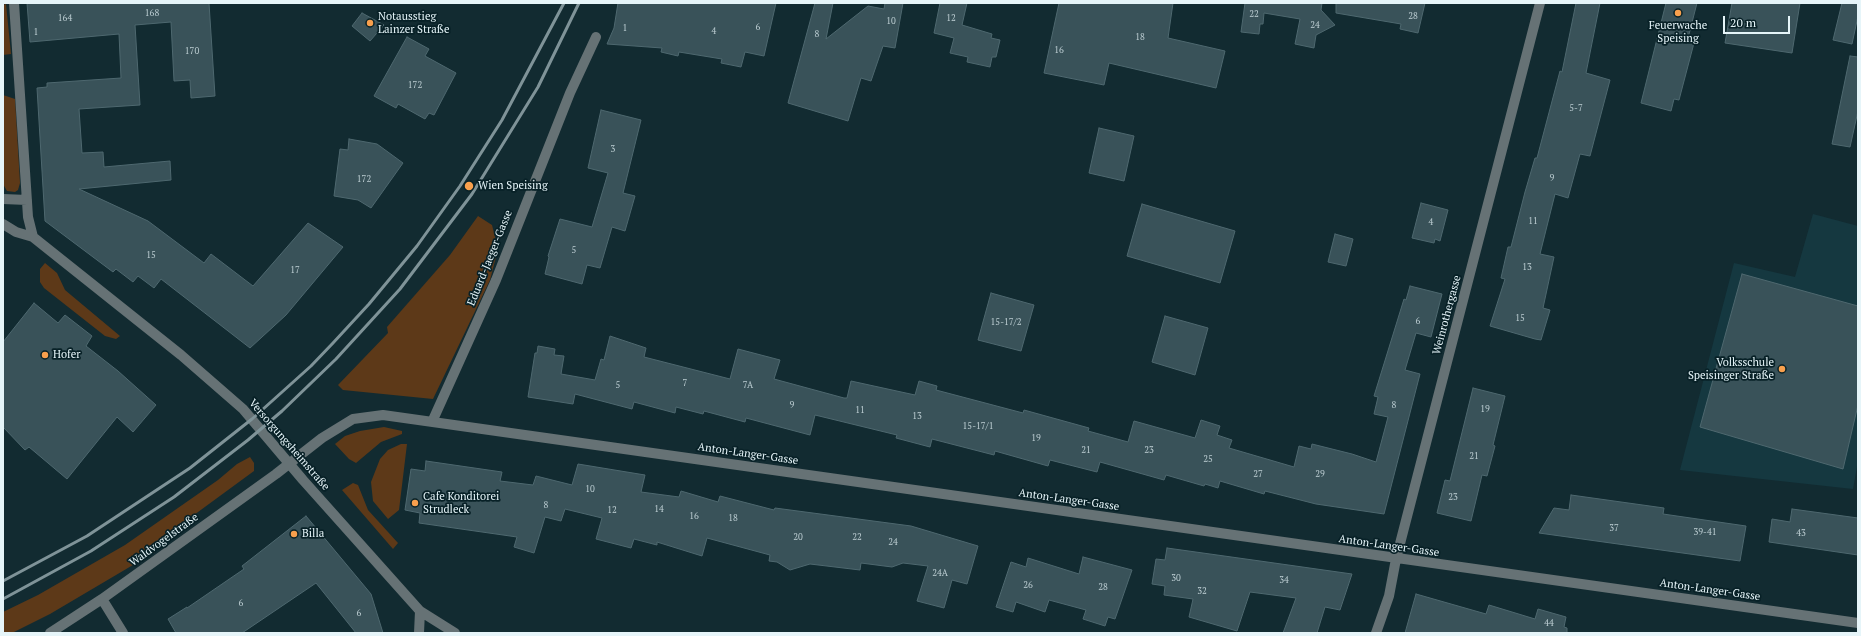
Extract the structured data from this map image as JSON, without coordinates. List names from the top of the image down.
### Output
{
  "streets": {
    "street": [
      "Eduard-Jaeger-Gasse",
      "Weinrothergasse",
      "Versorgungsheimstraße",
      "Anton-Langer-Gasse",
      "Waldvogelstraße"
    ]
  },
  "crossings": [
    ["Eduard-Jaeger-Gasse", "Anton-Langer-Gasse"],
    ["Weinrothergasse", "Anton-Langer-Gasse"],
    ["Versorgungsheimstraße", "Anton-Langer-Gasse"],
    ["Versorgungsheimstraße", "Waldvogelstraße"],
    ["Anton-Langer-Gasse", "Waldvogelstraße"]
  ],
  "places": [
    "Feuerwache Speising",
    "Notausstieg Lainzer Straße",
    "Wien Speising",
    "Hofer",
    "Volksschule Speisinger Straße",
    "Cafe Konditorei Strudleck",
    "Billa"
  ],
  "house_numbers": [
    "168",
    "22",
    "28",
    "164",
    "12",
    "10",
    "24",
    "6",
    "1",
    "4",
    "1",
    "8",
    "18",
    "16",
    "170",
    "172",
    "5-7",
    "3",
    "9",
    "172",
    "11",
    "4",
    "5",
    "15",
    "13",
    "17",
    "15",
    "6",
    "15-17/2",
    "7",
    "5",
    "7A",
    "9",
    "8",
    "19",
    "11",
    "13",
    "15-17/1",
    "19",
    "21",
    "23",
    "21",
    "25",
    "27",
    "29",
    "10",
    "23",
    "8",
    "14",
    "12",
    "16",
    "18",
    "37",
    "39-41",
    "43",
    "20",
    "22",
    "24",
    "24A",
    "30",
    "34",
    "26",
    "28",
    "32",
    "6",
    "6",
    "44"
  ],
  "scale_bar": "20 m"
}
